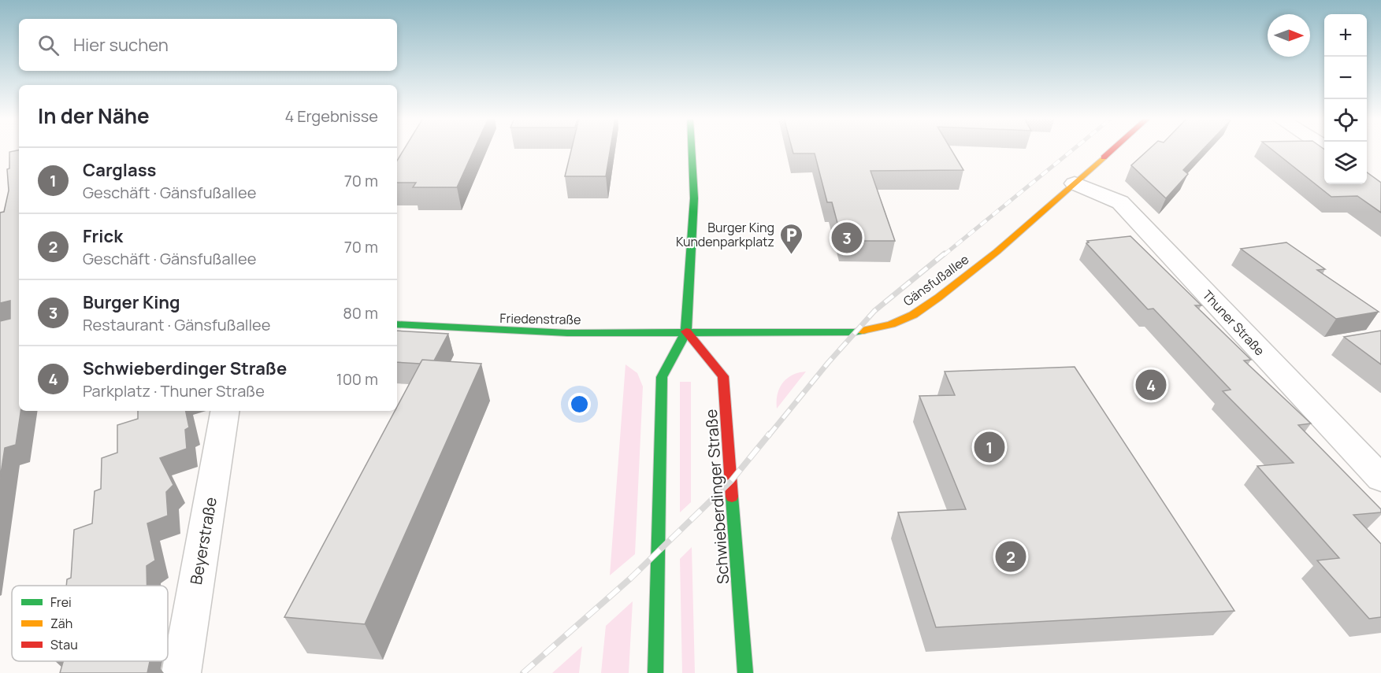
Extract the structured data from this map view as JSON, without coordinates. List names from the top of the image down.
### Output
{
  "streets": {
    "main road": ["Gänsfußallee", "Friedenstraße", "Schwieberdinger Straße"],
    "street": ["Thuner Straße", "Beyerstraße"]
  },
  "crossings": [
    ["Gänsfußallee", "Friedenstraße"],
    ["Gänsfußallee", "Thuner Straße"],
    ["Gänsfußallee", "Schwieberdinger Straße"],
    ["Friedenstraße", "Schwieberdinger Straße"]
  ],
  "places": {
    "parking": ["Burger King Kundenparkplatz"]
  },
  "legend": ["Frei", "Zäh", "Stau"],
  "north": "right",
  "page": {
    "map_buttons": ["+", "−"],
    "search": "Hier suchen",
    "heading": ["In der Nähe", "4 Ergebnisse"],
    "list": [
      {
        "mark": "1",
        "name": "Carglass",
        "note": "Geschäft · Gänsfußallee",
        "value": "70 m"
      },
      {
        "mark": "2",
        "name": "Frick",
        "note": "Geschäft · Gänsfußallee",
        "value": "70 m"
      },
      {
        "mark": "3",
        "name": "Burger King",
        "note": "Restaurant · Gänsfußallee",
        "value": "80 m"
      },
      {
        "mark": "4",
        "name": "Schwieberdinger Straße",
        "note": "Parkplatz · Thuner Straße",
        "value": "100 m"
      }
    ],
    "pins": [
      "3",
      "4",
      "1",
      "2"
    ]
  }
}
